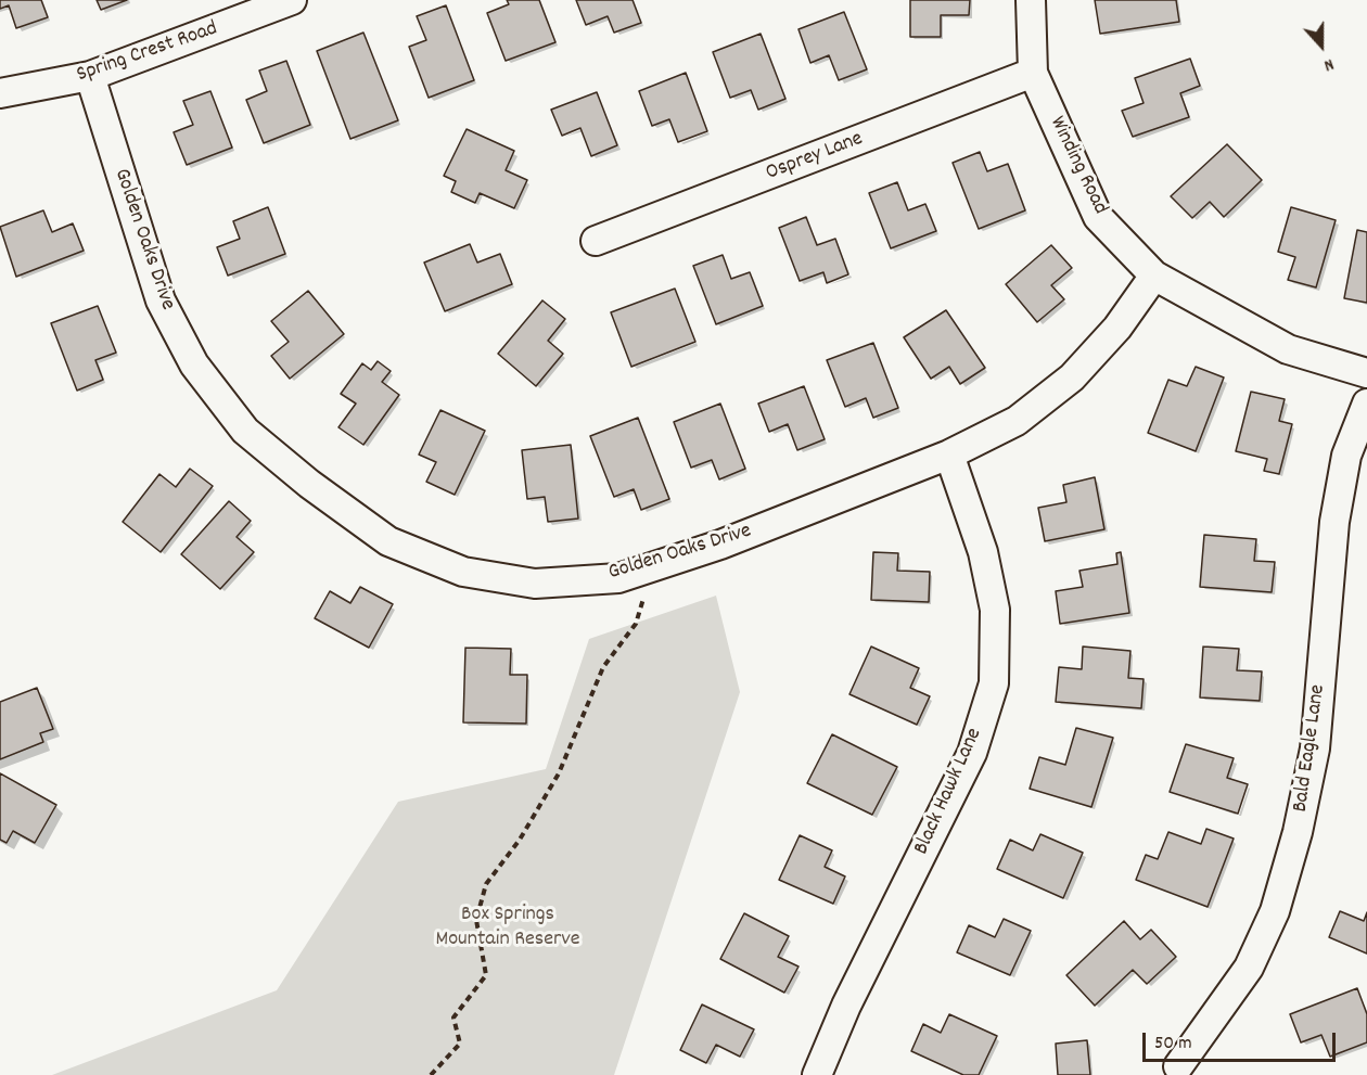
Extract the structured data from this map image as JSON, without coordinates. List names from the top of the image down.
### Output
{
  "streets": {
    "street": [
      "Spring Crest Road",
      "Osprey Lane",
      "Winding Road",
      "Golden Oaks Drive",
      "Bald Eagle Lane",
      "Black Hawk Lane"
    ]
  },
  "crossings": [
    ["Spring Crest Road", "Golden Oaks Drive"],
    ["Osprey Lane", "Winding Road"],
    ["Winding Road", "Golden Oaks Drive"],
    ["Golden Oaks Drive", "Black Hawk Lane"]
  ],
  "parks": ["Box Springs Mountain Reserve"],
  "scale_bar": "50 m",
  "north": "bottom"
}
